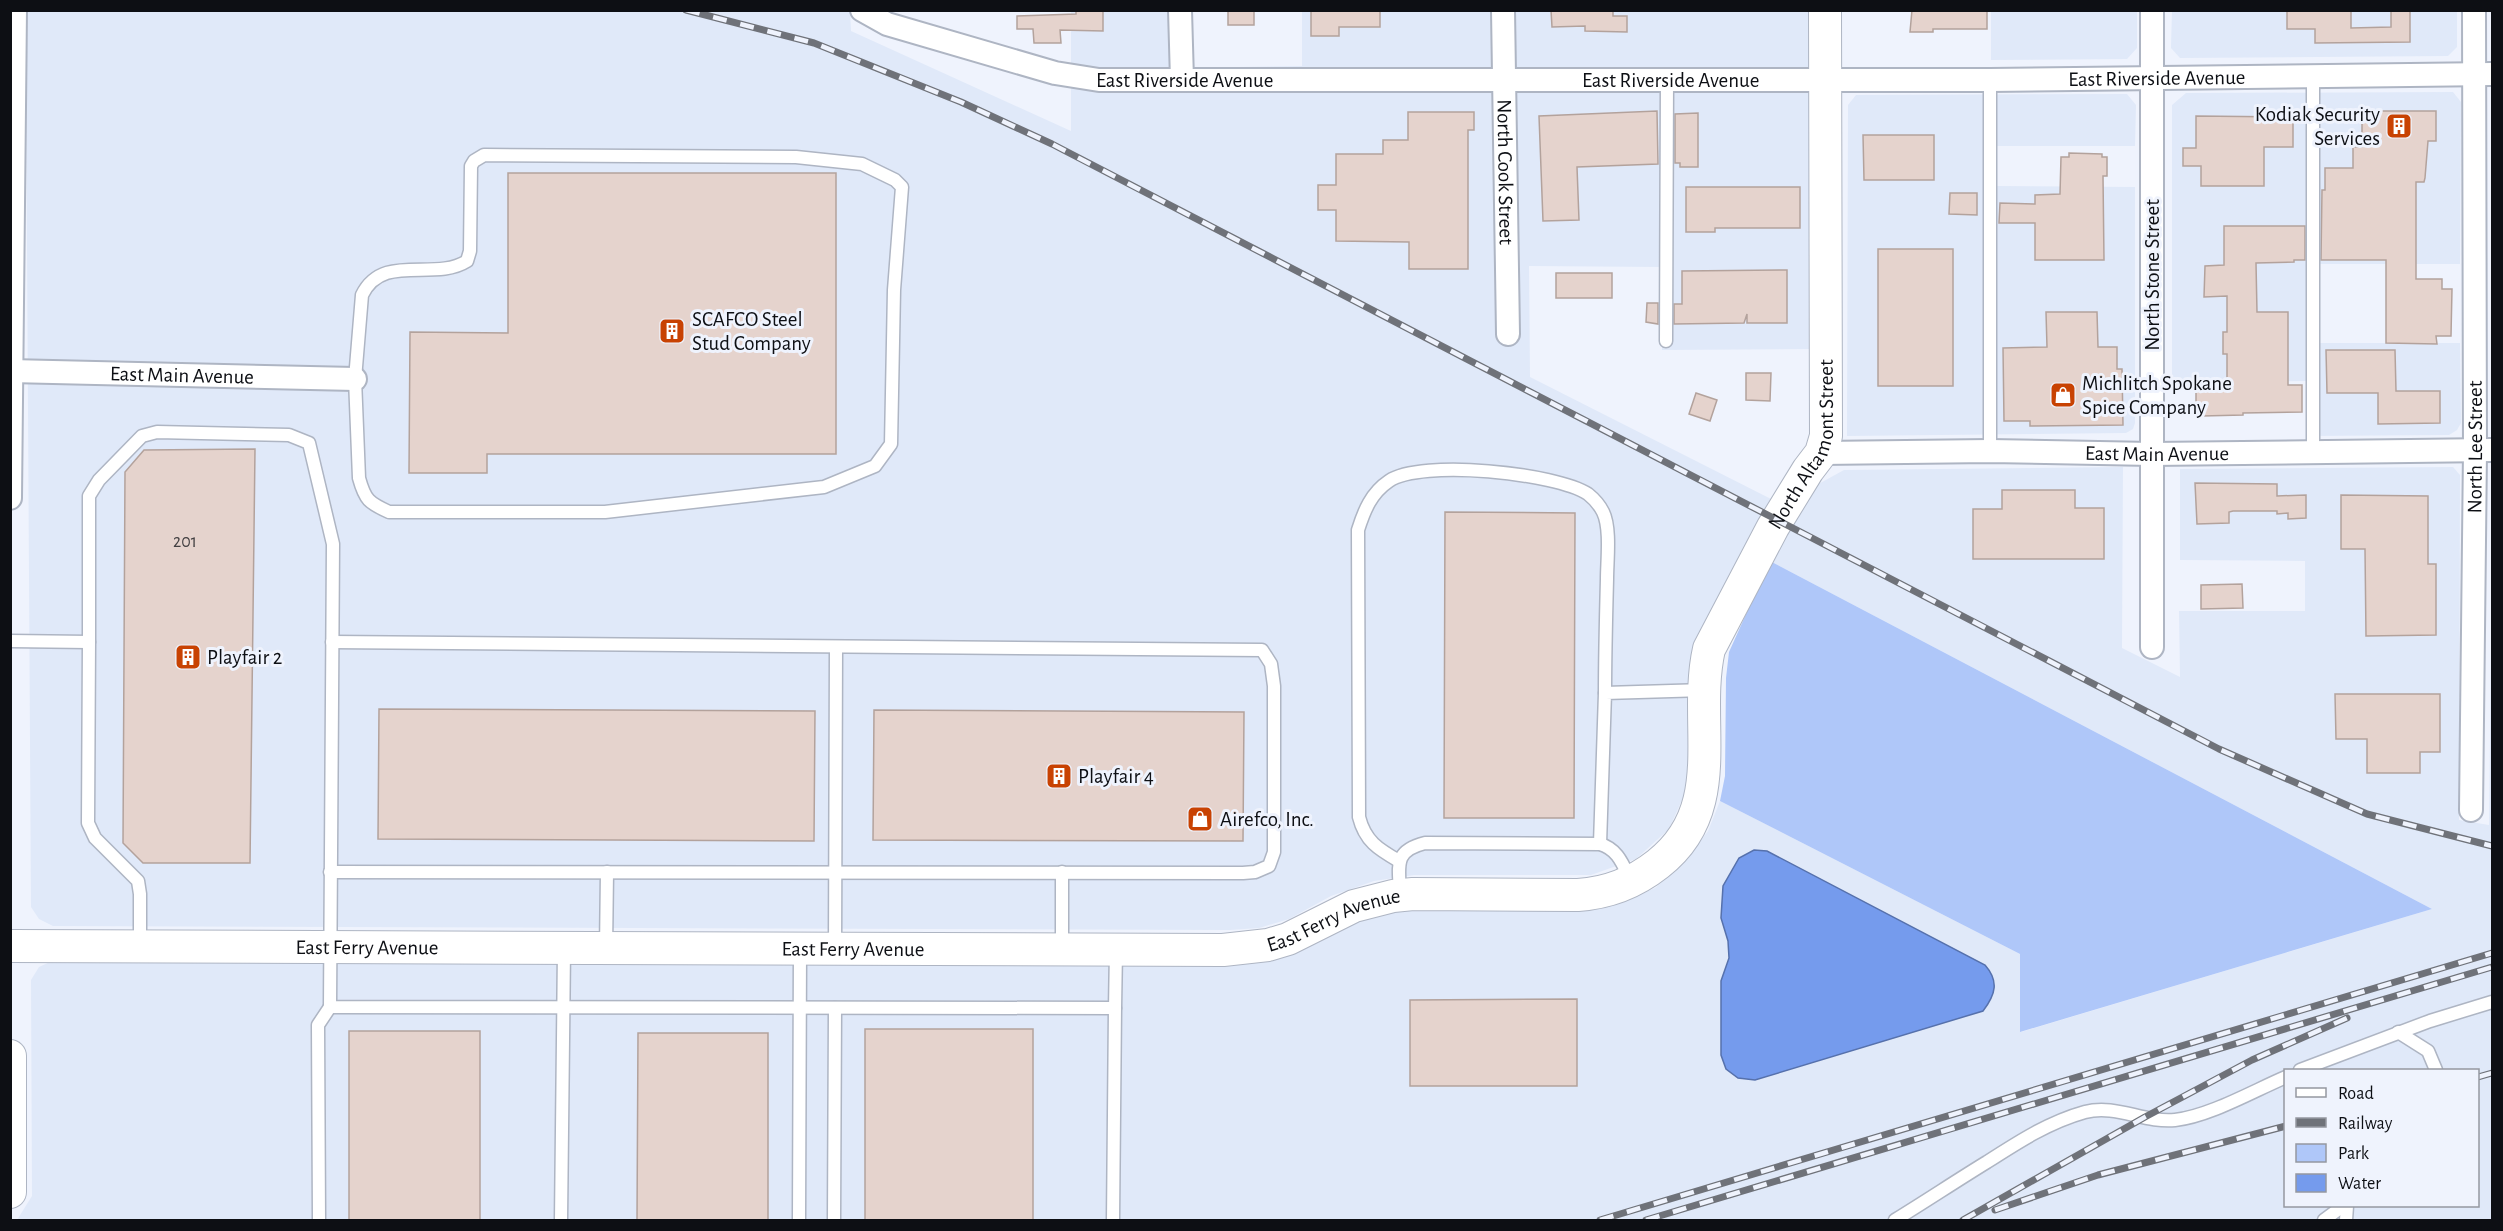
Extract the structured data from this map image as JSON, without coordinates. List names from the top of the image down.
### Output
{
  "streets": {
    "street": [
      "East Riverside Avenue",
      "North Cook Street",
      "North Stone Street",
      "East Main Avenue",
      "North Altamont Street",
      "North Lee Street",
      "East Ferry Avenue"
    ]
  },
  "crossings": [
    ["East Riverside Avenue", "North Cook Street"],
    ["East Riverside Avenue", "North Stone Street"],
    ["East Riverside Avenue", "North Altamont Street"],
    ["East Riverside Avenue", "North Lee Street"],
    ["North Stone Street", "East Main Avenue"],
    ["East Main Avenue", "North Altamont Street"],
    ["East Main Avenue", "North Lee Street"],
    ["North Altamont Street", "East Ferry Avenue"]
  ],
  "places": {
    "building": [
      "Kodiak Security Services",
      "SCAFCO Steel Stud Company",
      "Playfair 2",
      "Playfair 4"
    ],
    "shop": ["Michlitch Spokane Spice Company", "Airefco, Inc."]
  },
  "house_numbers": ["201"],
  "legend": [
    "Road",
    "Railway",
    "Park",
    "Water"
  ]
}
